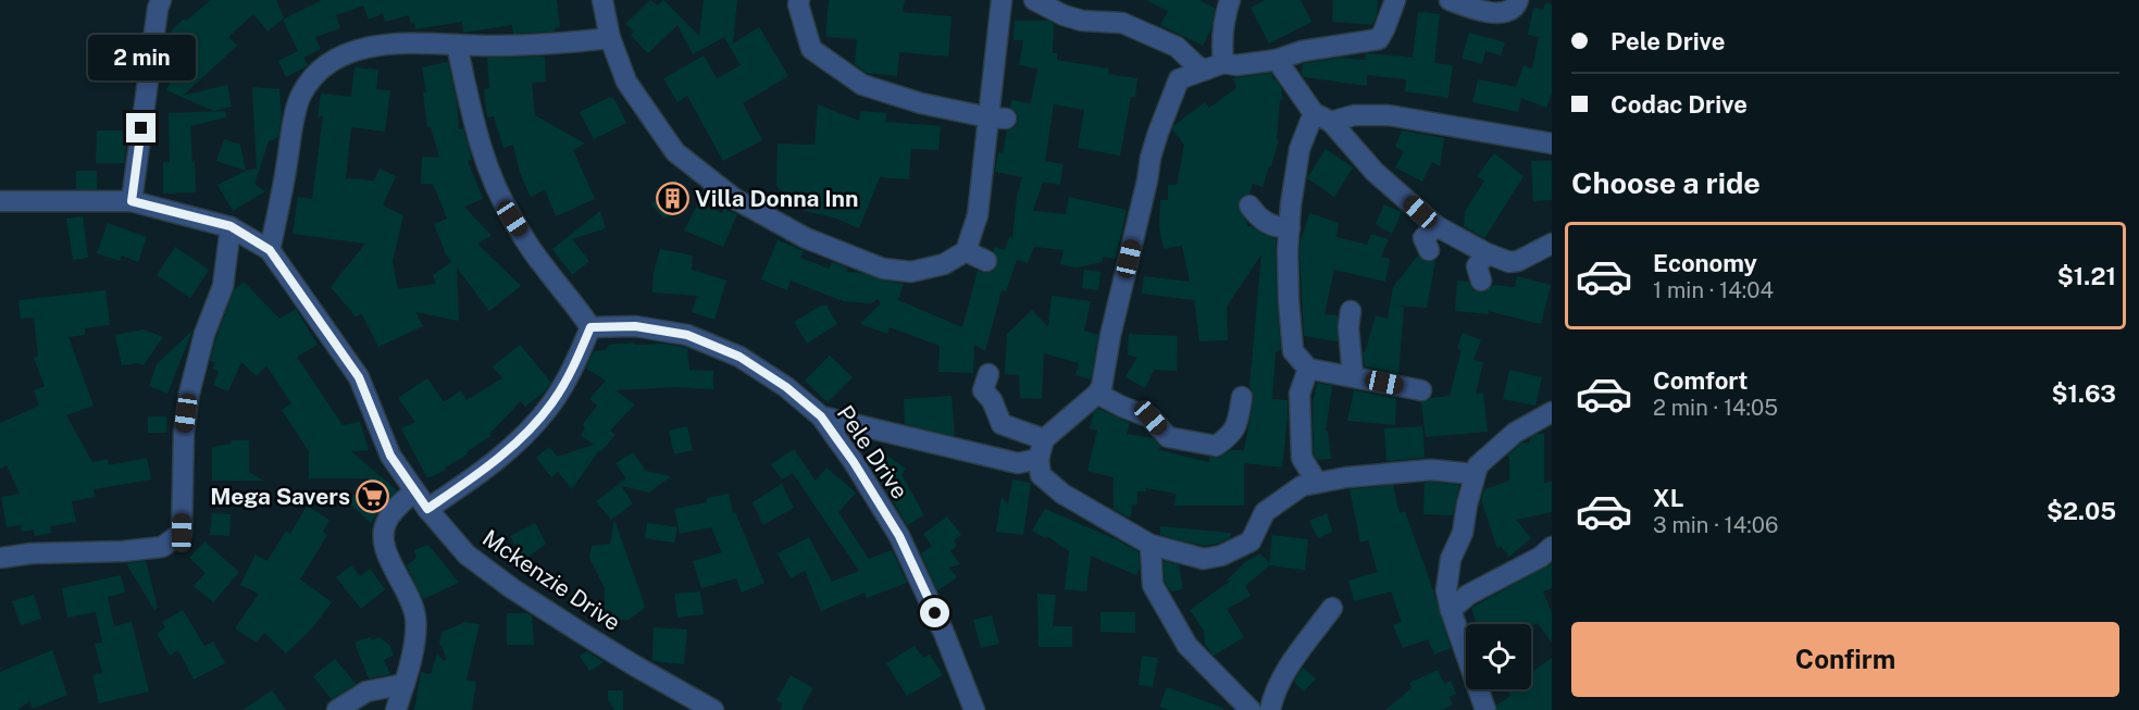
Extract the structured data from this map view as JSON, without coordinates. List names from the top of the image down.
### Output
{
  "streets": {
    "street": ["Pele Drive", "Mckenzie Drive"]
  },
  "places": {
    "building": ["Villa Donna Inn"],
    "supermarket": ["Mega Savers"]
  },
  "page": {
    "banner": ["Pele Drive", "Codac Drive"],
    "bubble": "2 min",
    "heading": "Choose a ride",
    "list": [
      {
        "name": "Economy",
        "note": "1 min · 14:04",
        "value": "$1.21"
      },
      {
        "name": "Comfort",
        "note": "2 min · 14:05",
        "value": "$1.63"
      },
      {
        "name": "XL",
        "note": "3 min · 14:06",
        "value": "$2.05"
      }
    ],
    "buttons": "Confirm"
  }
}
